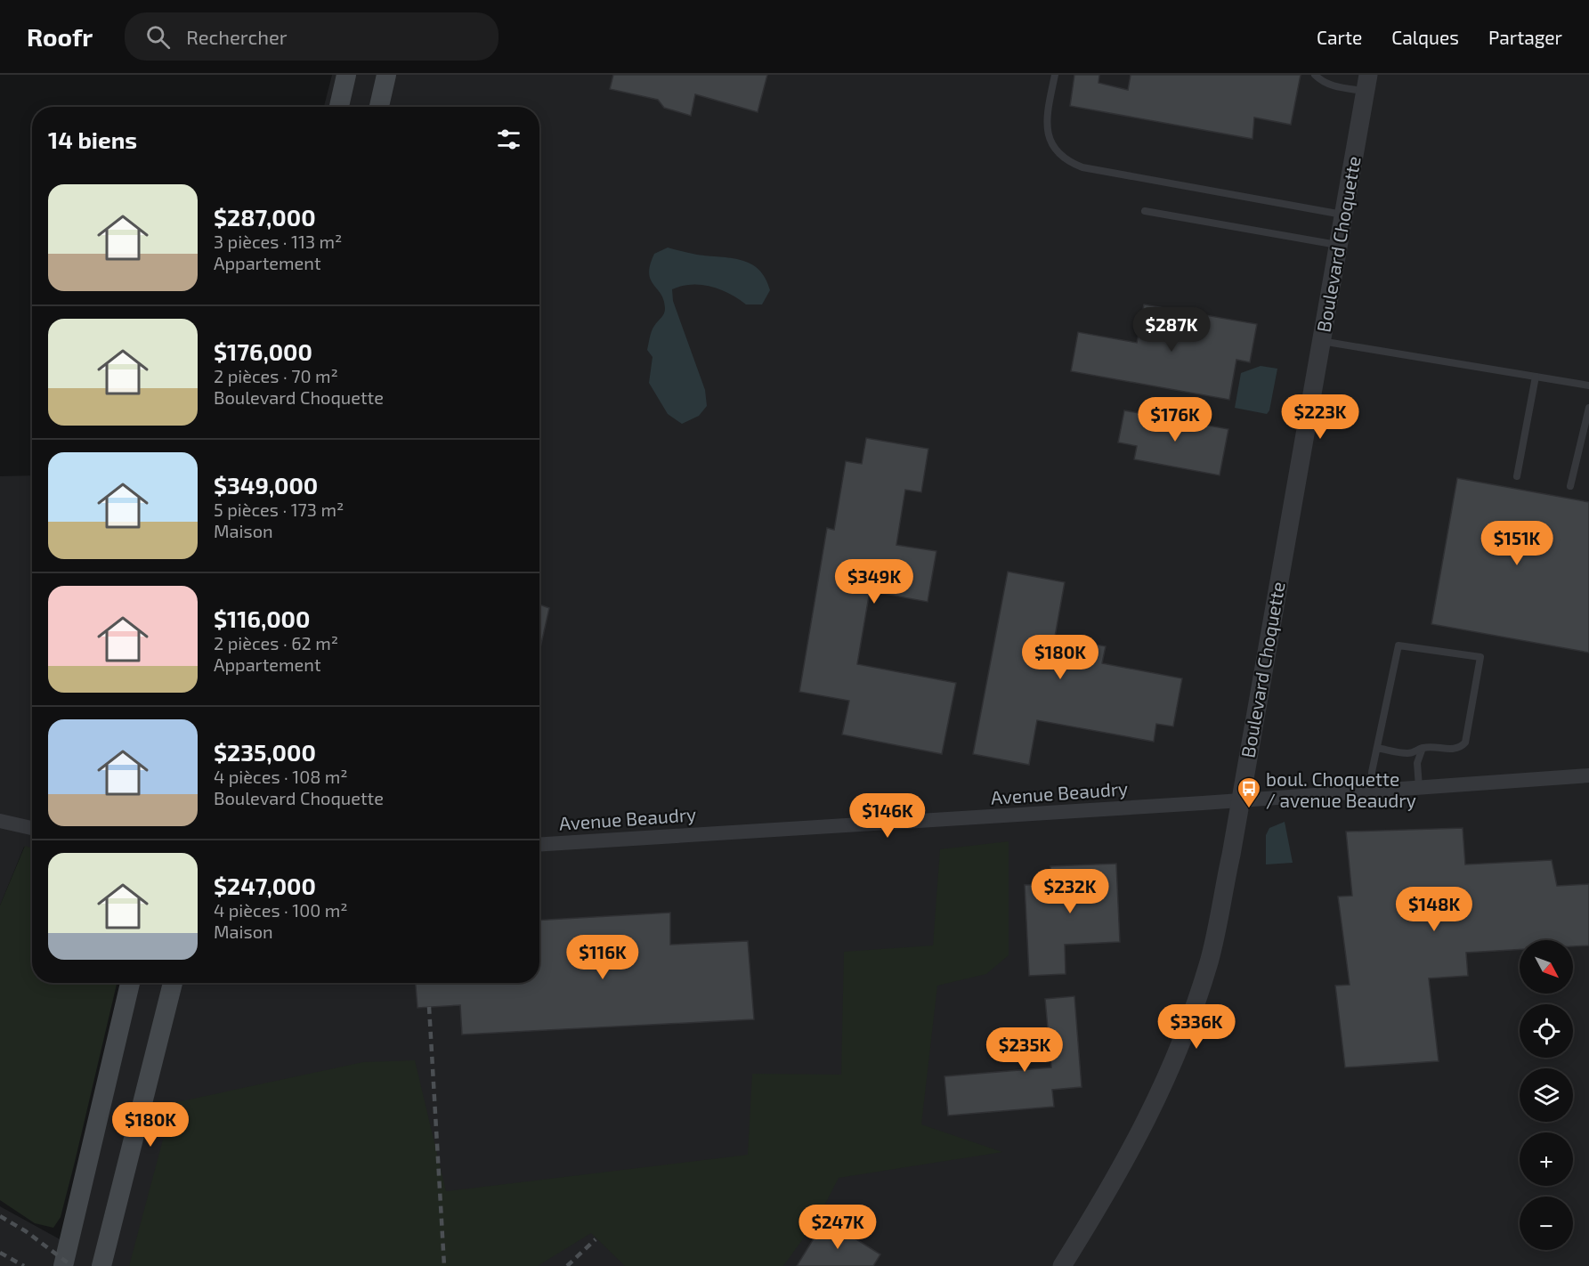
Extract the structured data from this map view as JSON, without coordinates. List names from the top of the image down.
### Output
{
  "streets": {
    "street": ["Boulevard Choquette", "Avenue Beaudry"]
  },
  "crossings": [
    ["Boulevard Choquette", "Avenue Beaudry"]
  ],
  "places": {
    "bus stop": ["boul. Choquette / avenue Beaudry"]
  },
  "north": "bottom right",
  "page": {
    "header": "Roofr",
    "search": "Rechercher",
    "nav": ["Carte", "Calques", "Partager"],
    "heading": "14 biens",
    "list": [
      {
        "name": "$287,000",
        "note": "3 pièces · 113 m² · Appartement"
      },
      {
        "name": "$176,000",
        "note": "2 pièces · 70 m² · Boulevard Choquette"
      },
      {
        "name": "$349,000",
        "note": "5 pièces · 173 m² · Maison"
      },
      {
        "name": "$116,000",
        "note": "2 pièces · 62 m² · Appartement"
      },
      {
        "name": "$235,000",
        "note": "4 pièces · 108 m² · Boulevard Choquette"
      },
      {
        "name": "$247,000",
        "note": "4 pièces · 100 m² · Maison"
      }
    ],
    "price": [
      "$287K",
      "$223K",
      "$176K",
      "$151K",
      "$349K",
      "$180K",
      "$146K",
      "$232K",
      "$148K",
      "$116K",
      "$336K",
      "$235K",
      "$180K",
      "$247K"
    ],
    "map_buttons": ["+", "−"]
  }
}
